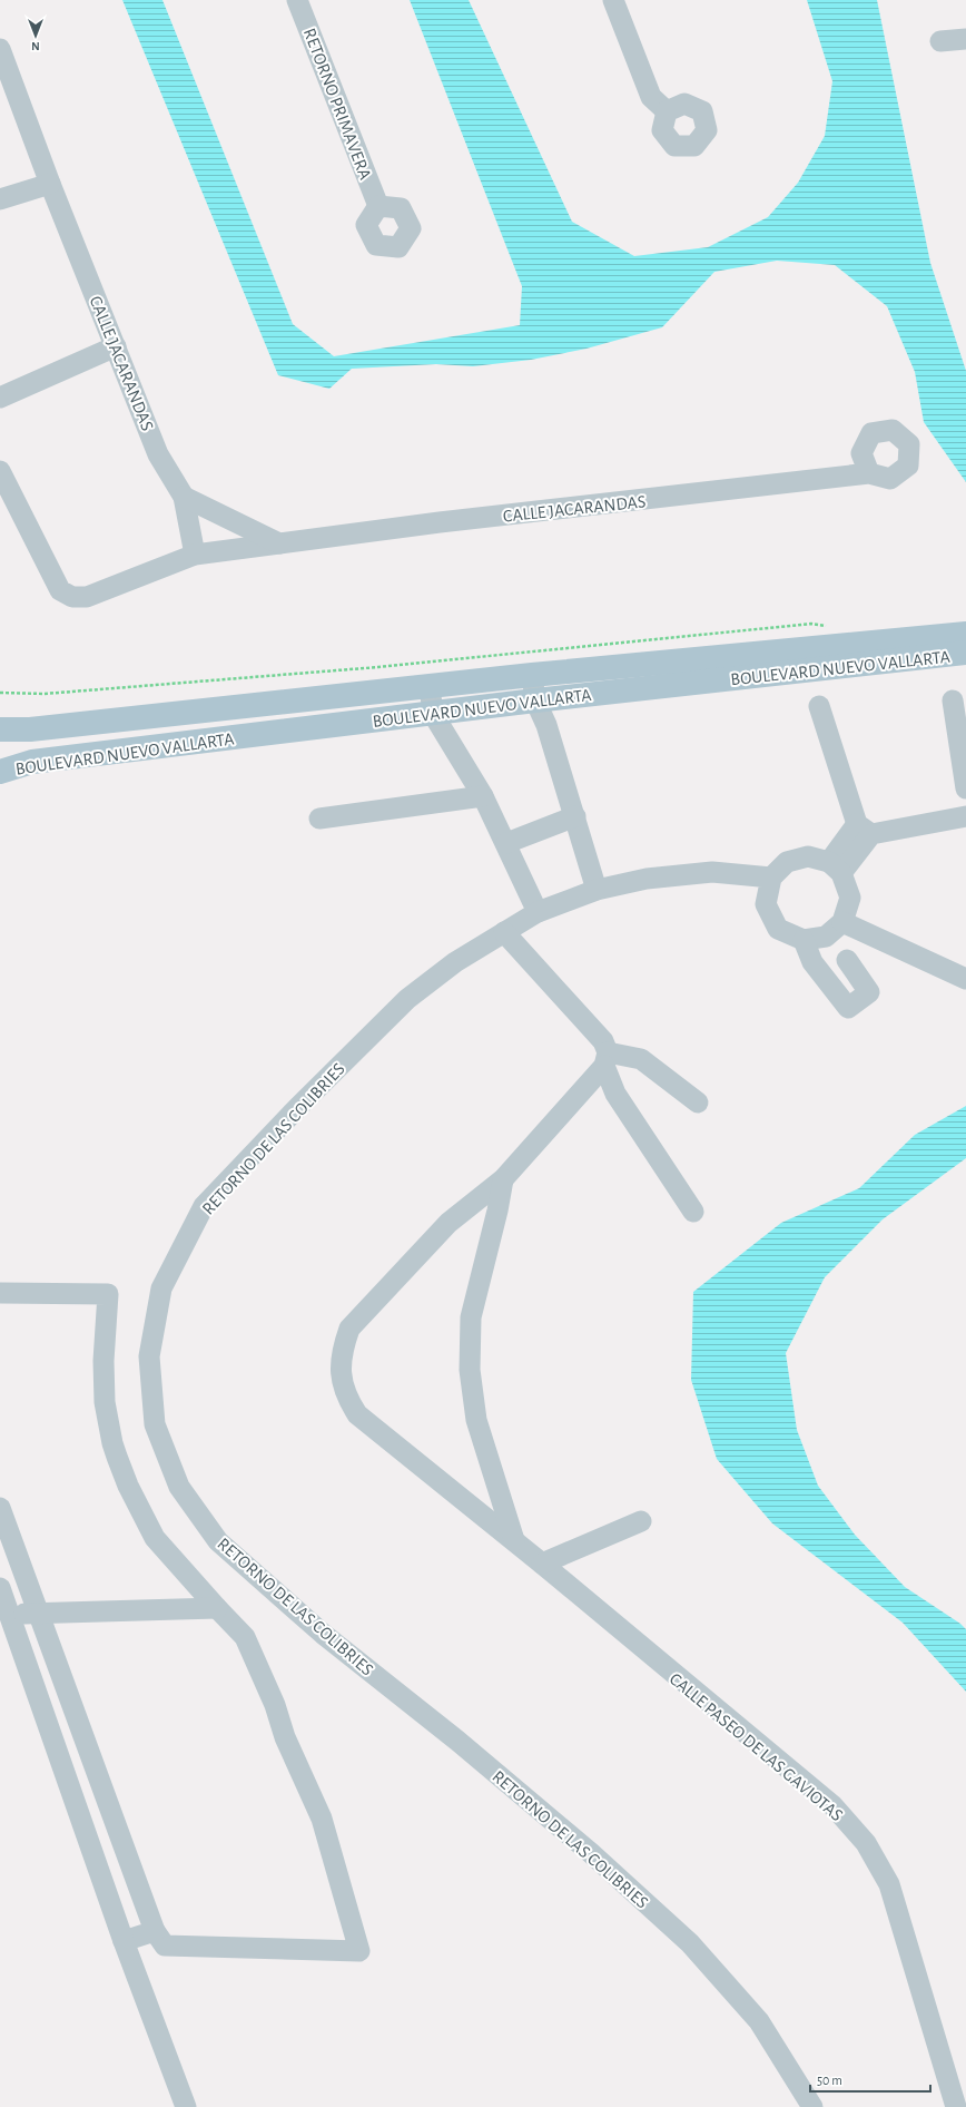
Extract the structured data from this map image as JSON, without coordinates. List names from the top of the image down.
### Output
{
  "streets": {
    "main road": ["BOULEVARD NUEVO VALLARTA"],
    "street": [
      "RETORNO PRIMAVERA",
      "CALLE JACARANDAS",
      "RETORNO DE LAS COLIBRIES",
      "CALLE PASEO DE LAS GAVIOTAS"
    ]
  },
  "scale_bar": "50 m",
  "north": "bottom"
}
